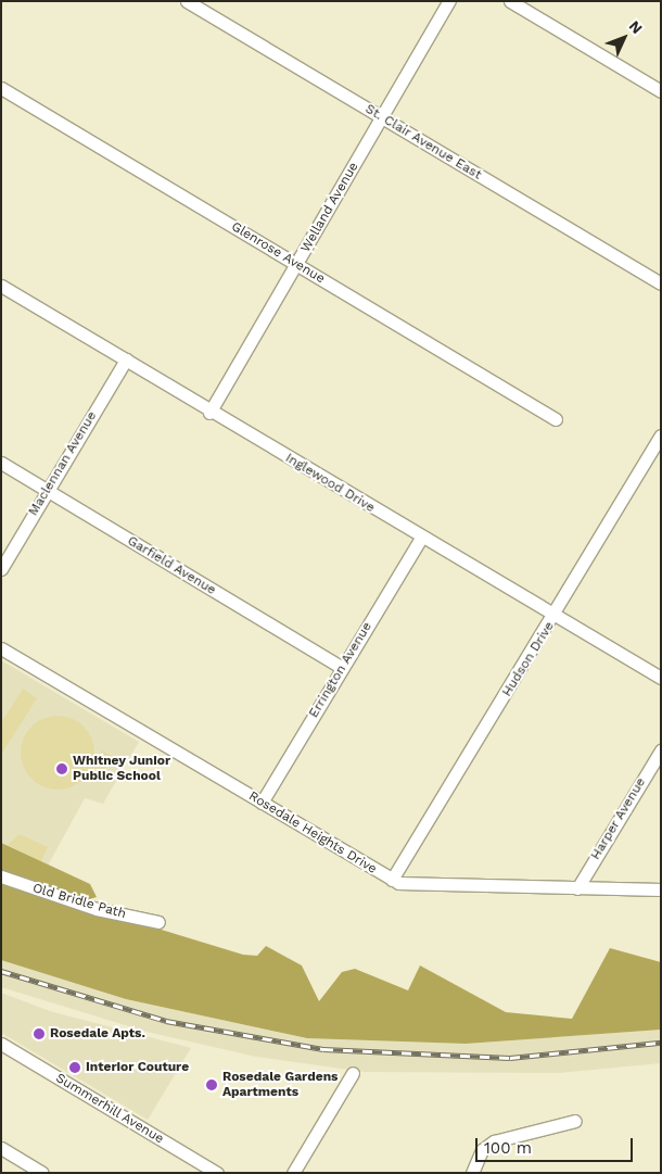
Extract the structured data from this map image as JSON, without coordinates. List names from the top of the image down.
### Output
{
  "streets": {
    "street": [
      "St. Clair Avenue East",
      "Welland Avenue",
      "Glenrose Avenue",
      "Maclennan Avenue",
      "Inglewood Drive",
      "Garfield Avenue",
      "Hudson Drive",
      "Errington Avenue",
      "Harper Avenue",
      "Rosedale Heights Drive",
      "Old Bridle Path",
      "Summerhill Avenue"
    ]
  },
  "crossings": [
    ["St. Clair Avenue East", "Welland Avenue"],
    ["Welland Avenue", "Glenrose Avenue"],
    ["Welland Avenue", "Inglewood Drive"],
    ["Maclennan Avenue", "Inglewood Drive"],
    ["Maclennan Avenue", "Garfield Avenue"],
    ["Inglewood Drive", "Hudson Drive"],
    ["Inglewood Drive", "Errington Avenue"],
    ["Garfield Avenue", "Errington Avenue"],
    ["Hudson Drive", "Rosedale Heights Drive"],
    ["Errington Avenue", "Rosedale Heights Drive"],
    ["Harper Avenue", "Rosedale Heights Drive"]
  ],
  "places": [
    "Whitney Junior Public School",
    "Rosedale Apts.",
    "Interior Couture",
    "Rosedale Gardens Apartments"
  ],
  "scale_bar": "100 m",
  "north": "top right"
}
